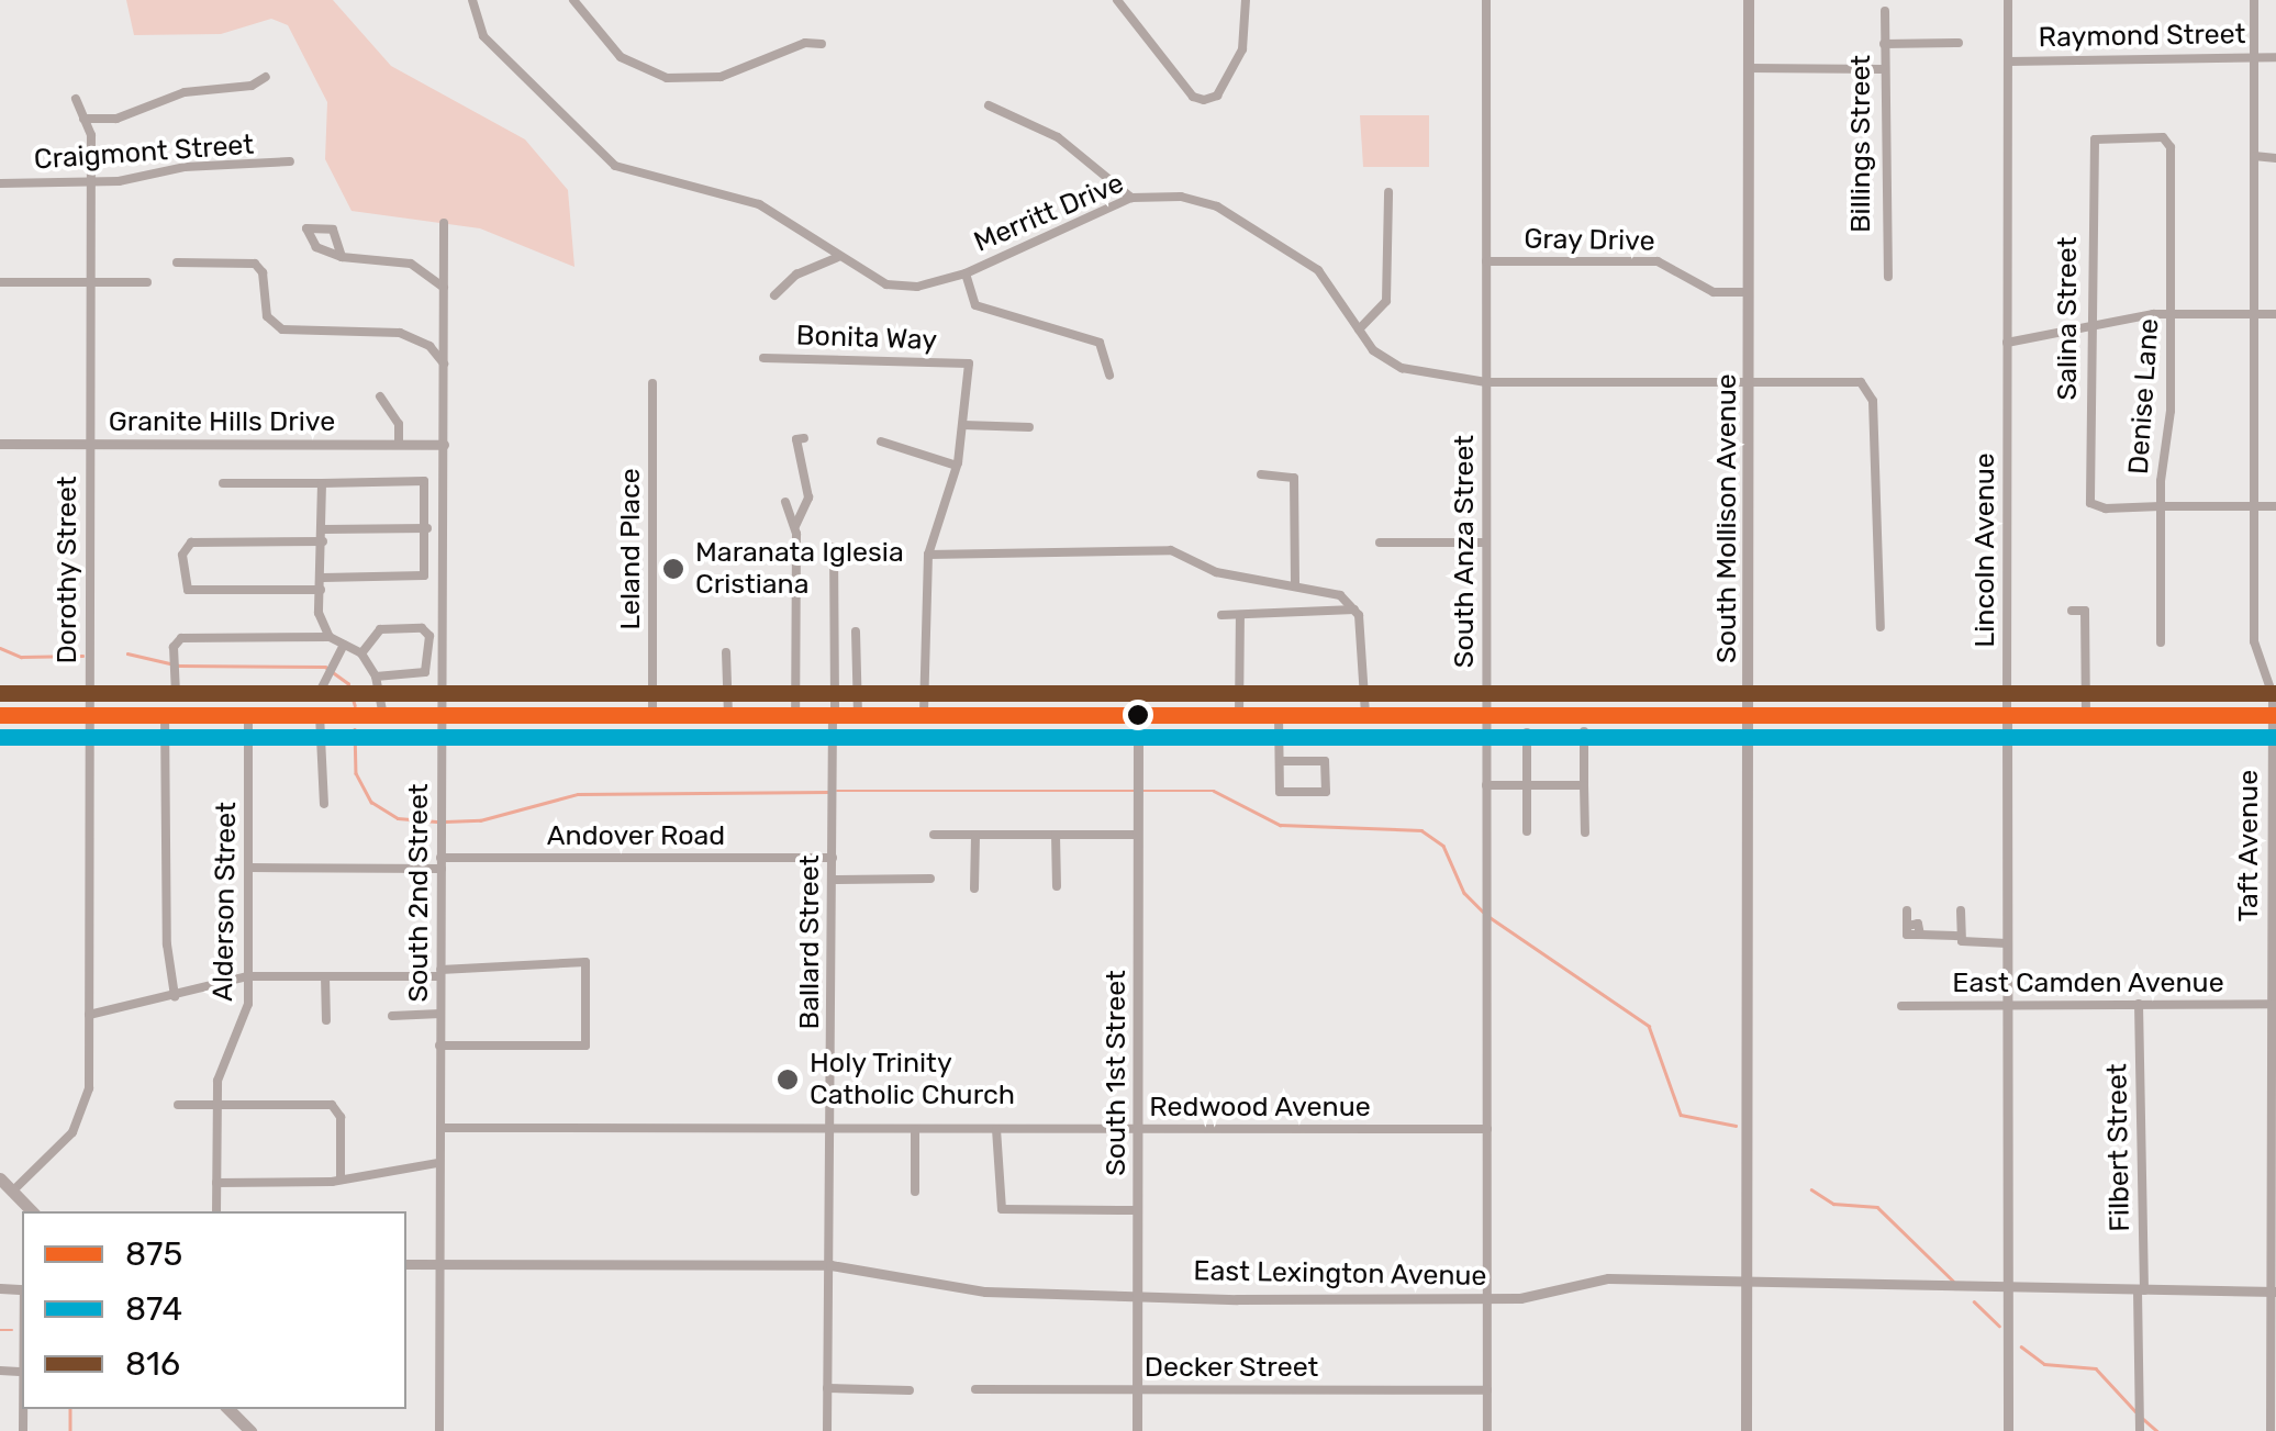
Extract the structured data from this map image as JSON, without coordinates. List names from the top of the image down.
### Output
{
  "streets": {
    "main road": ["South Mollison Avenue"],
    "street": [
      "Raymond Street",
      "Billings Street",
      "Craigmont Street",
      "Merritt Drive",
      "Gray Drive",
      "Salina Street",
      "Bonita Way",
      "Denise Lane",
      "Granite Hills Drive",
      "Leland Place",
      "Lincoln Avenue",
      "South Anza Street",
      "Dorothy Street",
      "Andover Road",
      "Taft Avenue",
      "South 2nd Street",
      "Alderson Street",
      "Ballard Street",
      "East Camden Avenue",
      "South 1st Street",
      "Redwood Avenue",
      "Filbert Street",
      "East Lexington Avenue",
      "Decker Street"
    ]
  },
  "crossings": [
    ["Raymond Street", "Lincoln Avenue"],
    ["Raymond Street", "Taft Avenue"],
    ["Craigmont Street", "Dorothy Street"],
    ["Merritt Drive", "South Mollison Avenue"],
    ["Merritt Drive", "South Anza Street"],
    ["Gray Drive", "South Mollison Avenue"],
    ["Gray Drive", "South Anza Street"],
    ["Salina Street", "Denise Lane"],
    ["Granite Hills Drive", "Dorothy Street"],
    ["Granite Hills Drive", "South 2nd Street"],
    ["South Mollison Avenue", "East Lexington Avenue"],
    ["Lincoln Avenue", "East Camden Avenue"],
    ["Lincoln Avenue", "East Lexington Avenue"],
    ["South Anza Street", "Redwood Avenue"],
    ["South Anza Street", "East Lexington Avenue"],
    ["South Anza Street", "Decker Street"],
    ["Andover Road", "South 2nd Street"],
    ["Andover Road", "Alderson Street"],
    ["Andover Road", "Ballard Street"],
    ["Taft Avenue", "East Camden Avenue"],
    ["Taft Avenue", "East Lexington Avenue"],
    ["South 2nd Street", "Redwood Avenue"],
    ["South 2nd Street", "East Lexington Avenue"],
    ["Ballard Street", "Redwood Avenue"],
    ["Ballard Street", "East Lexington Avenue"],
    ["East Camden Avenue", "Filbert Street"],
    ["South 1st Street", "Redwood Avenue"],
    ["South 1st Street", "East Lexington Avenue"],
    ["South 1st Street", "Decker Street"],
    ["Filbert Street", "East Lexington Avenue"]
  ],
  "places": ["Maranata Iglesia Cristiana", "Holy Trinity Catholic Church"],
  "lines": ["transit line 816", "transit line 875", "transit line 874"],
  "legend": ["875", "874", "816"]
}
